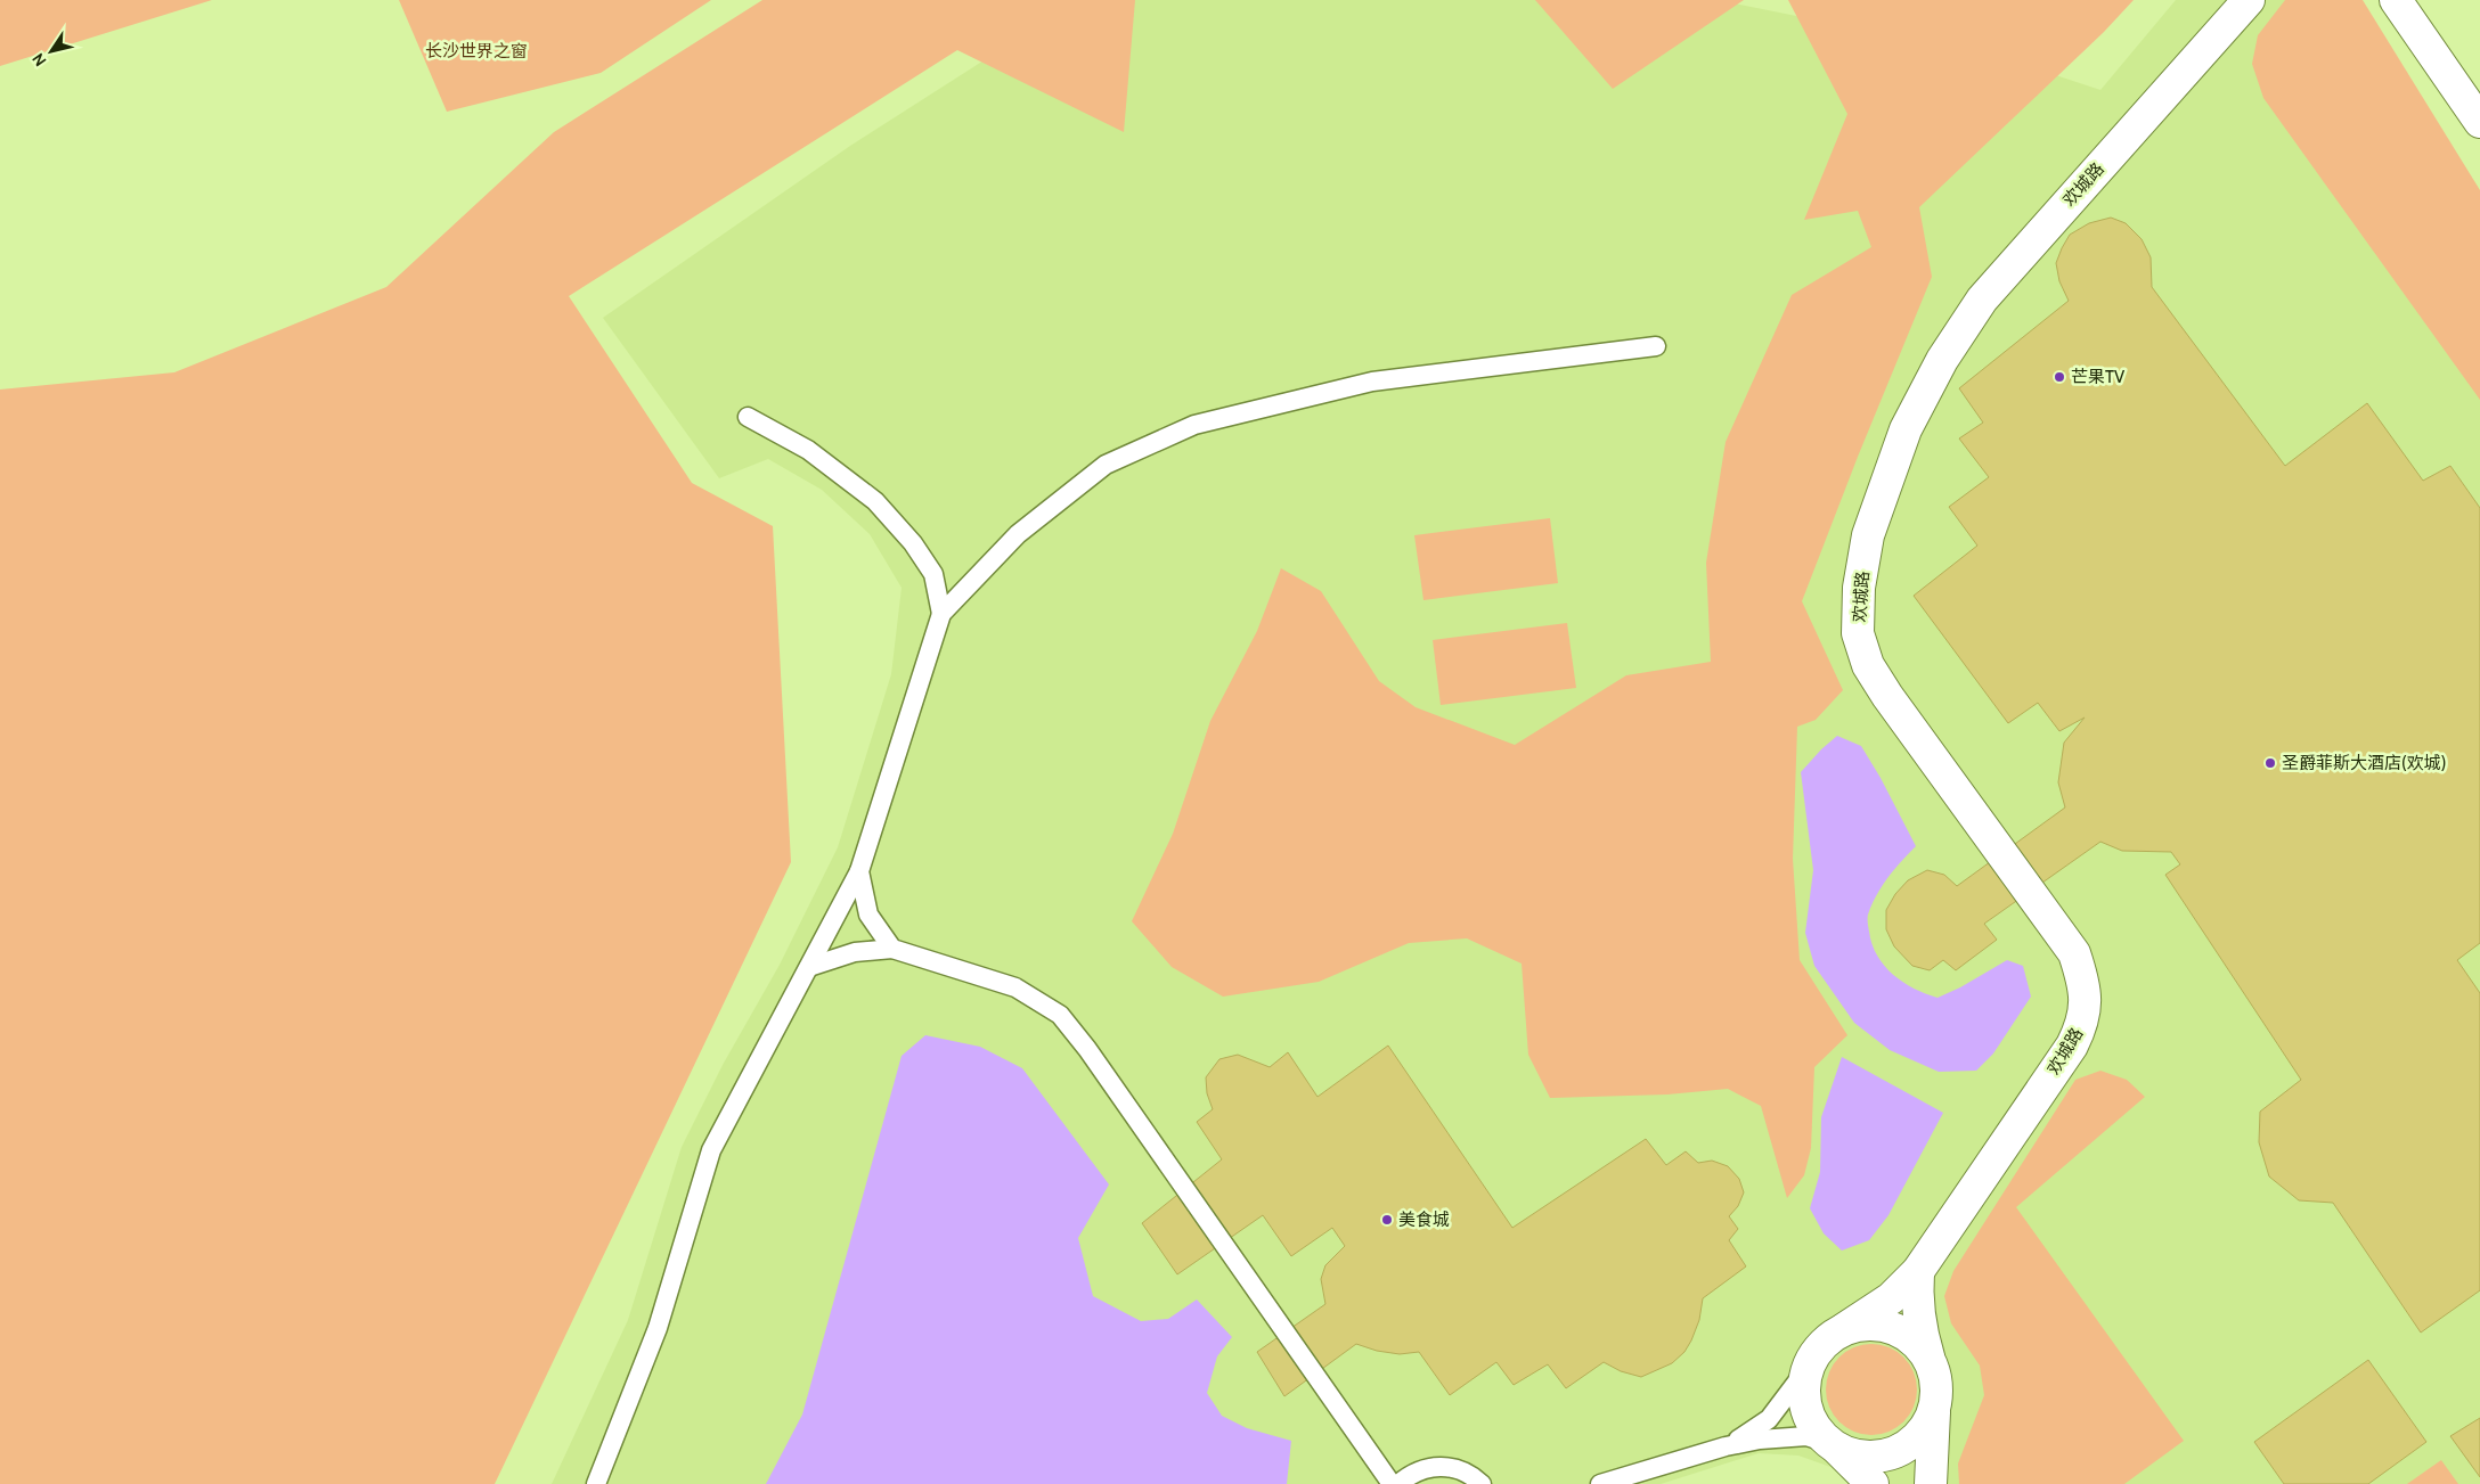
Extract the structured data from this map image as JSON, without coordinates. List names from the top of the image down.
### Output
{
  "streets": {
    "street": ["欢城路"]
  },
  "parks": ["长沙世界之窗"],
  "places": ["芒果TV", "圣爵菲斯大酒店(欢城)", "美食城"],
  "north": "bottom left"
}
